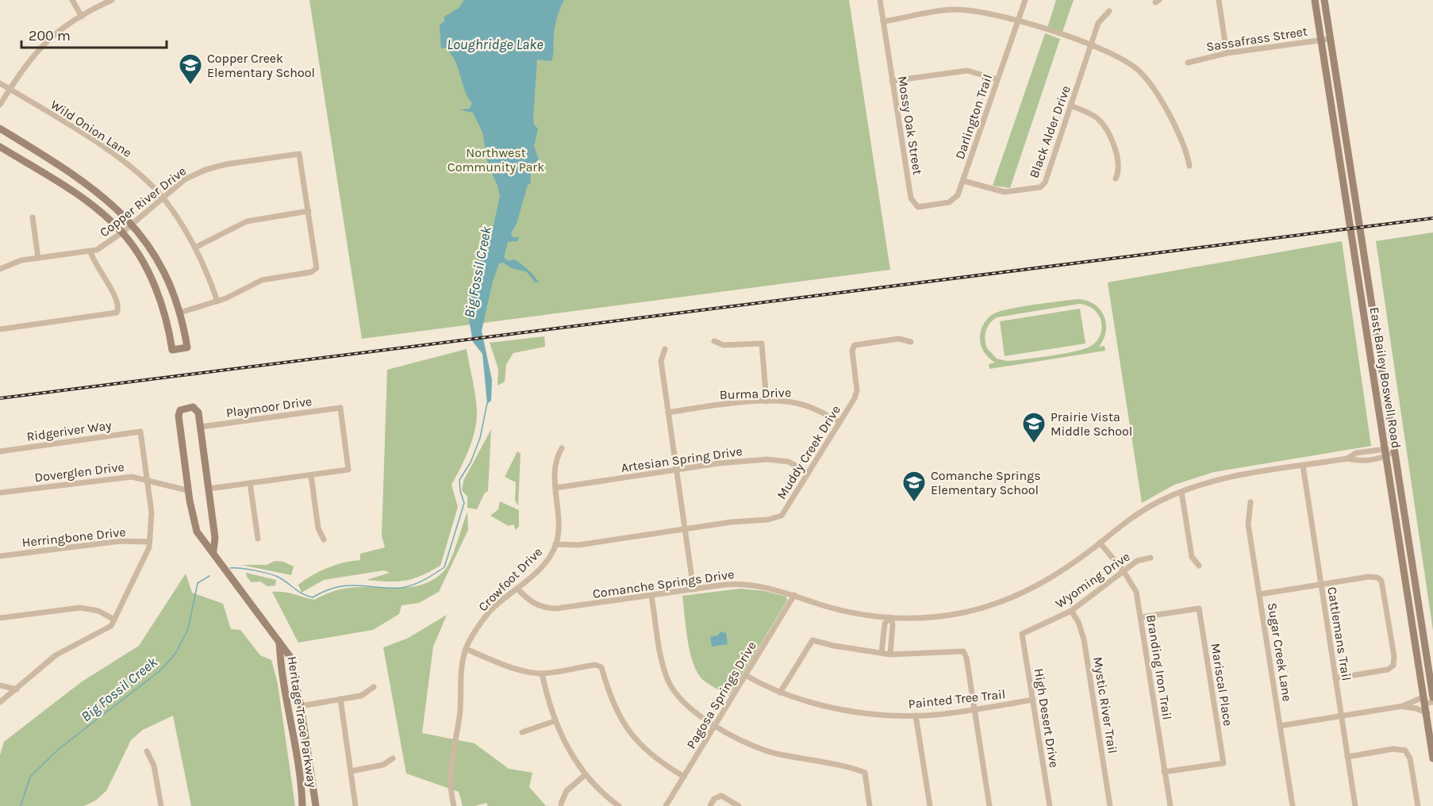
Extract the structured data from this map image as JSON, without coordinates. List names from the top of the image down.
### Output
{
  "streets": {
    "main road": ["East Bailey Boswell Road", "Heritage Trace Parkway"],
    "street": [
      "Sassafrass Street",
      "Darlington Trail",
      "Mossy Oak Street",
      "Wild Onion Lane",
      "Black Alder Drive",
      "Copper River Drive",
      "Burma Drive",
      "Playmoor Drive",
      "Ridgeriver Way",
      "Muddy Creek Drive",
      "Artesian Spring Drive",
      "Doverglen Drive",
      "Herringbone Drive",
      "Crowfoot Drive",
      "Wyoming Drive",
      "Comanche Springs Drive",
      "Cattlemans Trail",
      "Sugar Creek Lane",
      "Branding Iron Trail",
      "Mariscal Place",
      "Pagosa Springs Drive",
      "Painted Tree Trail",
      "Mystic River Trail",
      "High Desert Drive"
    ]
  },
  "crossings": [
    ["Sassafrass Street", "East Bailey Boswell Road"],
    ["Darlington Trail", "Mossy Oak Street"],
    ["Darlington Trail", "Black Alder Drive"],
    ["Wild Onion Lane", "Copper River Drive"],
    ["East Bailey Boswell Road", "Comanche Springs Drive"],
    ["Burma Drive", "Muddy Creek Drive"],
    ["Playmoor Drive", "Heritage Trace Parkway"],
    ["Ridgeriver Way", "Doverglen Drive"],
    ["Muddy Creek Drive", "Artesian Spring Drive"],
    ["Muddy Creek Drive", "Crowfoot Drive"],
    ["Artesian Spring Drive", "Crowfoot Drive"],
    ["Doverglen Drive", "Heritage Trace Parkway"],
    ["Crowfoot Drive", "Comanche Springs Drive"],
    ["Wyoming Drive", "Branding Iron Trail"],
    ["Wyoming Drive", "Mystic River Trail"],
    ["Wyoming Drive", "High Desert Drive"],
    ["Comanche Springs Drive", "Cattlemans Trail"],
    ["Comanche Springs Drive", "Branding Iron Trail"],
    ["Comanche Springs Drive", "Pagosa Springs Drive"],
    ["Branding Iron Trail", "Mariscal Place"],
    ["Pagosa Springs Drive", "Painted Tree Trail"],
    ["Painted Tree Trail", "High Desert Drive"]
  ],
  "water": ["Loughridge Lake", "Big Fossil Creek"],
  "parks": ["Northwest Community Park"],
  "places": {
    "school or university": ["Copper Creek Elementary School", "Prairie Vista Middle School", "Comanche Springs Elementary School"]
  },
  "scale_bar": "200 m"
}
